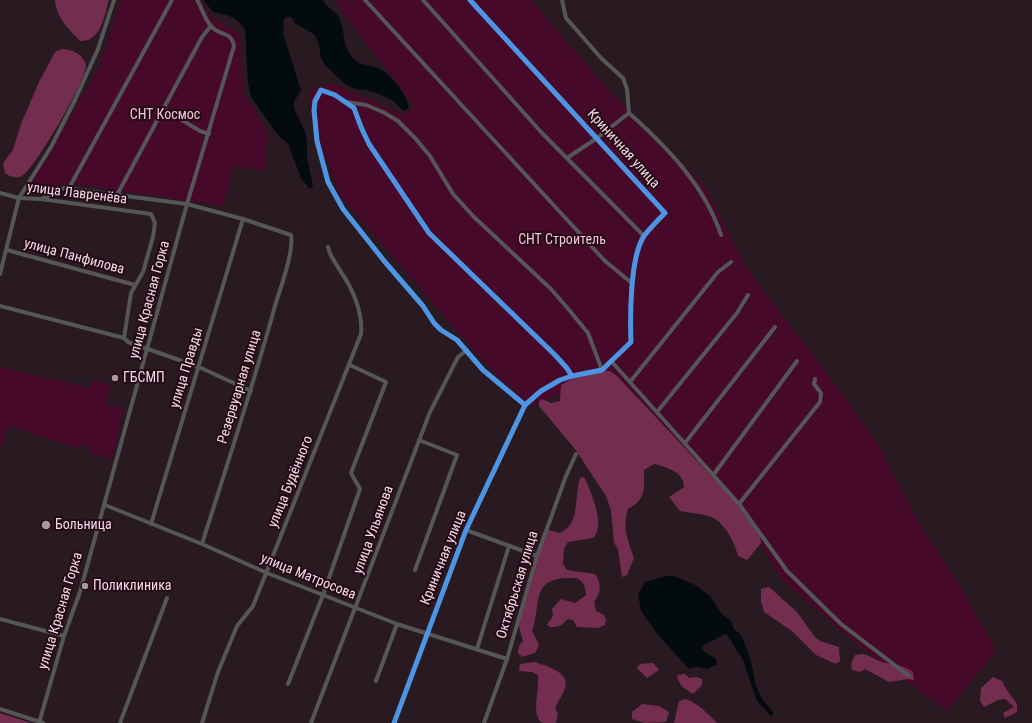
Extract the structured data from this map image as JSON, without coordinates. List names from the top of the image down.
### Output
{
  "streets": {
    "street": [
      "Криничная улица",
      "улица Лавренёва",
      "улица Панфилова",
      "улица Красная Горка",
      "улица Правды",
      "Резервуарная улица",
      "улица Будённого",
      "улица Ульянова",
      "улица Матросова",
      "Октябрьская улица"
    ]
  },
  "crossings": [
    ["Криничная улица", "улица Матросова"],
    ["улица Лавренёва", "улица Красная Горка"],
    ["улица Панфилова", "улица Красная Горка"],
    ["улица Красная Горка", "улица Матросова"],
    ["улица Правды", "Резервуарная улица"],
    ["улица Правды", "улица Матросова"],
    ["Резервуарная улица", "улица Матросова"],
    ["улица Будённого", "улица Матросова"],
    ["улица Ульянова", "улица Матросова"],
    ["улица Матросова", "Октябрьская улица"]
  ],
  "parks": ["СНТ Космос", "СНТ Строитель"],
  "places": ["ГБСМП", "Больница", "Поликлиника"]
}
